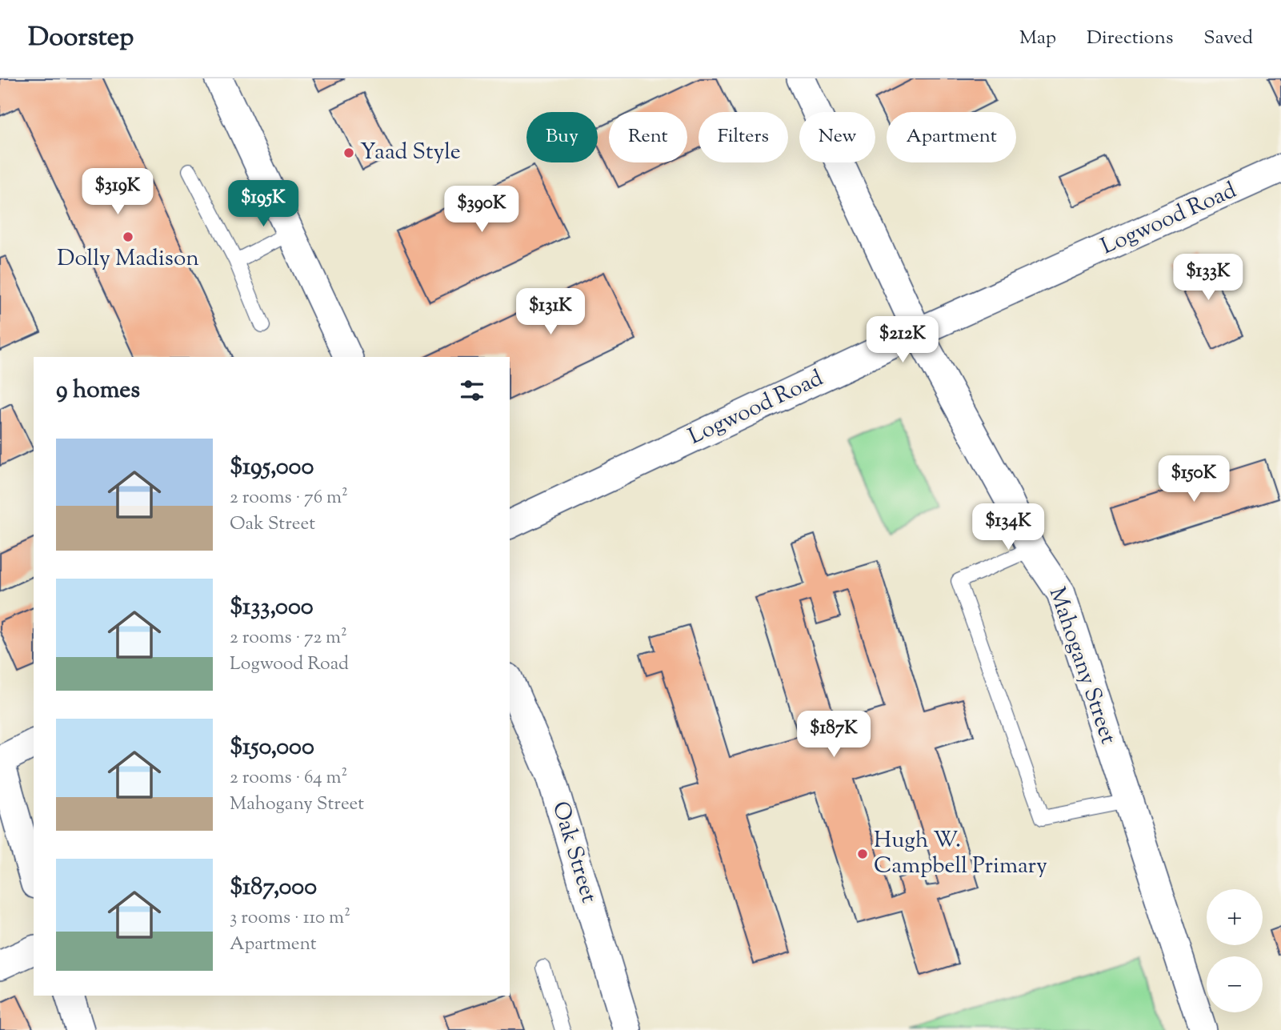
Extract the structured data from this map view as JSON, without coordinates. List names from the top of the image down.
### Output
{
  "streets": {
    "street": ["Logwood Road", "Mahogany Street", "Oak Street"]
  },
  "crossings": [
    ["Logwood Road", "Mahogany Street"]
  ],
  "places": ["Yaad Style", "Dolly Madison", "Hugh W. Campbell Primary"],
  "page": {
    "header": "Doorstep",
    "nav": ["Map", "Directions", "Saved"],
    "chip": [
      "Buy",
      "Rent",
      "Filters",
      "New",
      "Apartment"
    ],
    "price": [
      "$319K",
      "$195K",
      "$390K",
      "$133K",
      "$131K",
      "$212K",
      "$150K",
      "$134K",
      "$187K"
    ],
    "heading": "9 homes",
    "list": [
      {
        "name": "$195,000",
        "note": "2 rooms · 76 m² · Oak Street"
      },
      {
        "name": "$133,000",
        "note": "2 rooms · 72 m² · Logwood Road"
      },
      {
        "name": "$150,000",
        "note": "2 rooms · 64 m² · Mahogany Street"
      },
      {
        "name": "$187,000",
        "note": "3 rooms · 110 m² · Apartment"
      }
    ],
    "map_buttons": ["+", "−"]
  }
}
